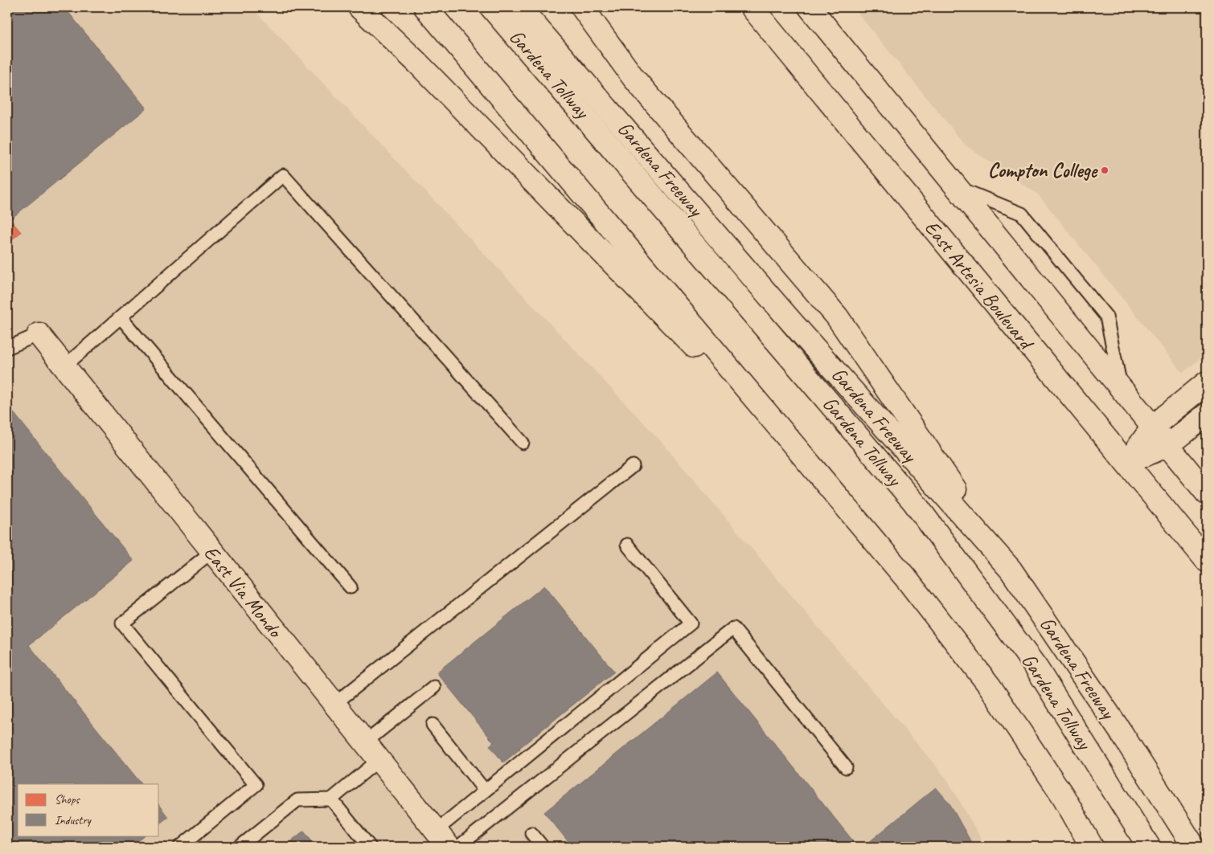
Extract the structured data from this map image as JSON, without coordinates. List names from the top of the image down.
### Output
{
  "streets": {
    "main road": [
      "Gardena Tollway",
      "Gardena Freeway",
      "East Artesia Boulevard",
      "East Via Mondo"
    ]
  },
  "places": ["Compton College"],
  "legend": ["Shops", "Industry"]
}
